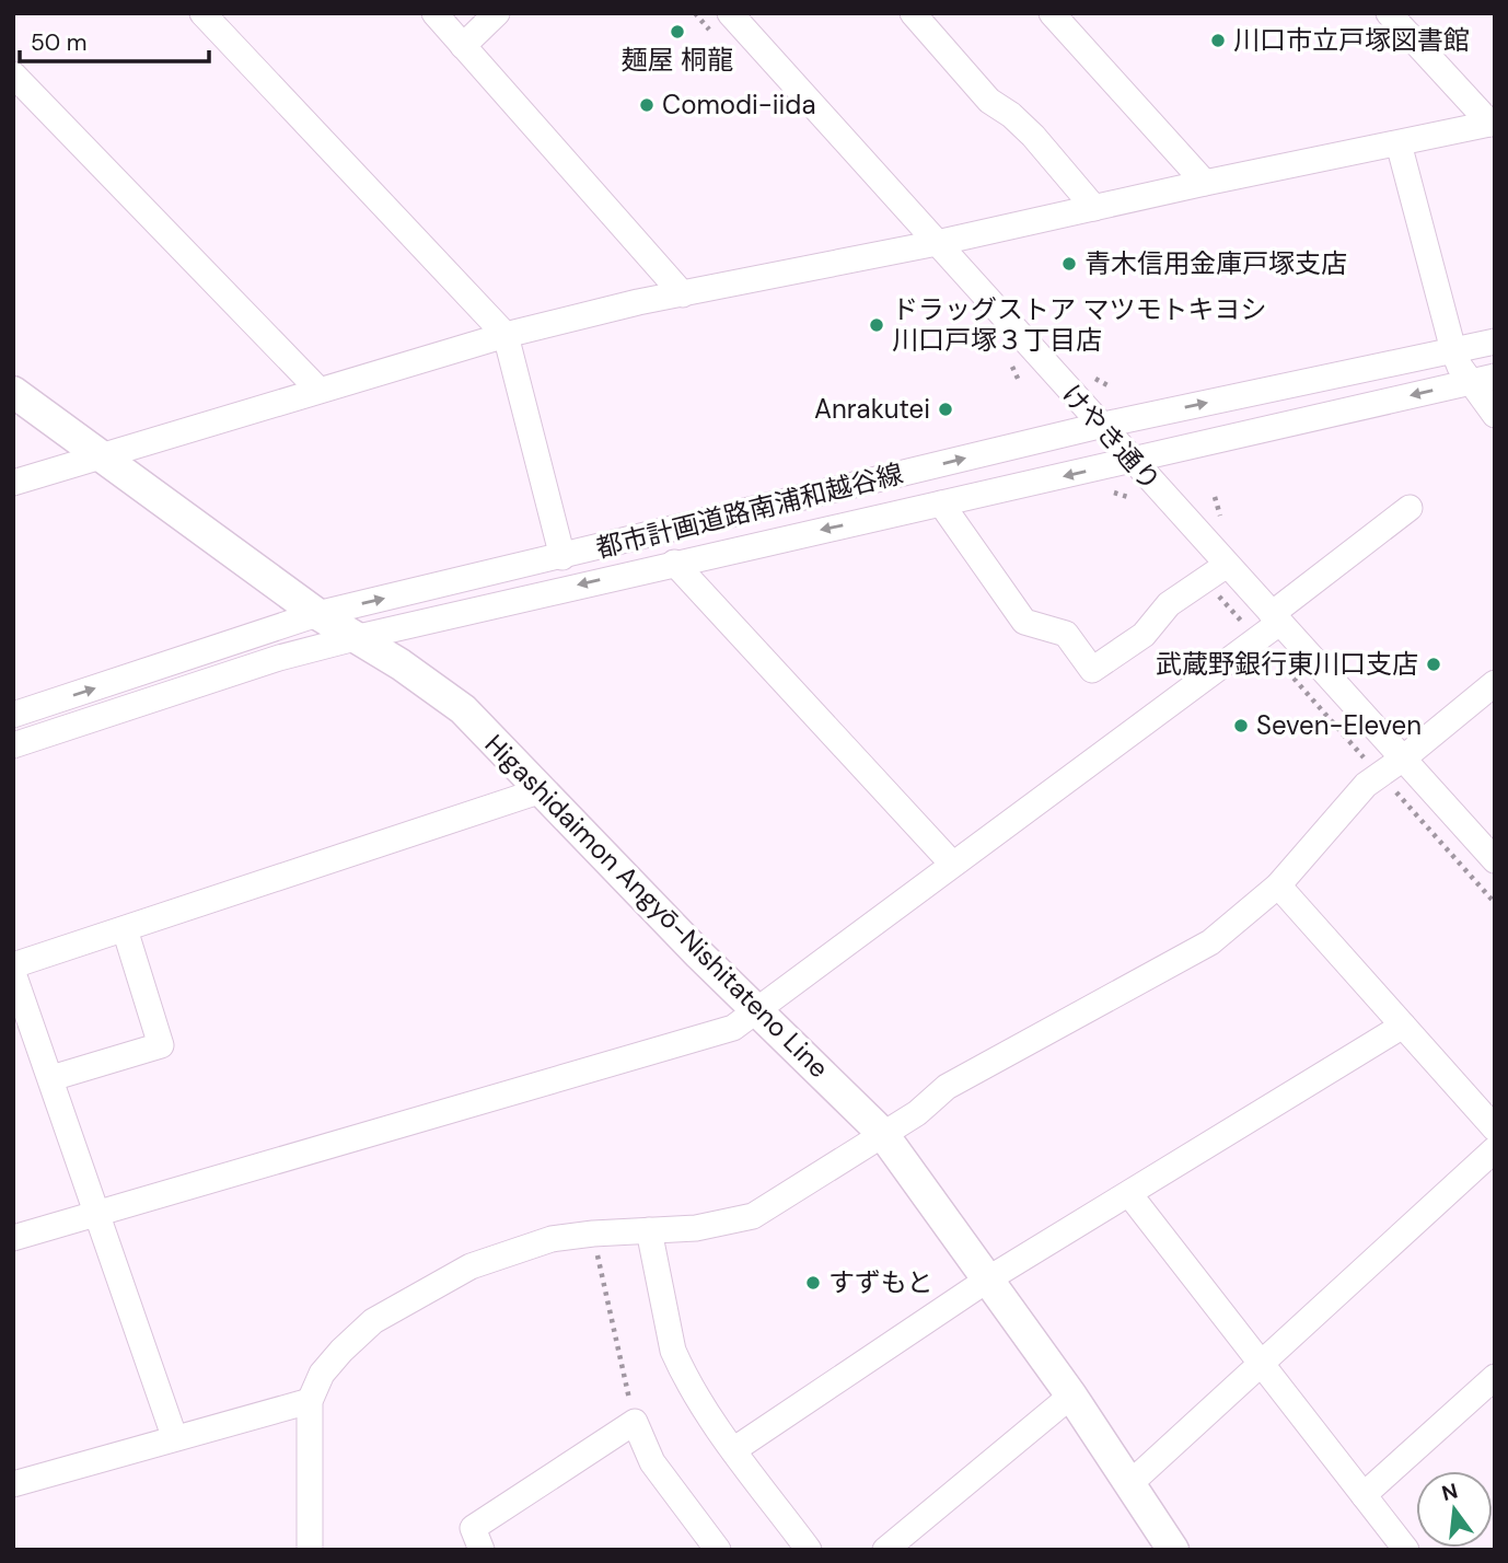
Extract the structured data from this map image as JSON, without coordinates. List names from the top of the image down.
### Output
{
  "streets": {
    "main road": ["Higashidaimon Angyō-Nishitateno Line"],
    "street": ["けやき通り", "都市計画道路南浦和越谷線"]
  },
  "crossings": [
    ["けやき通り", "都市計画道路南浦和越谷線"],
    ["都市計画道路南浦和越谷線", "Higashidaimon Angyō-Nishitateno Line"]
  ],
  "places": [
    "麺屋 桐龍",
    "川口市立戸塚図書館",
    "Comodi-iida",
    "青木信用金庫戸塚支店",
    "ドラッグストア マツモトキヨシ 川口戸塚３丁目店",
    "Anrakutei",
    "武蔵野銀行東川口支店",
    "Seven-Eleven",
    "すずもと"
  ],
  "scale_bar": "50 m",
  "north": "top"
}
